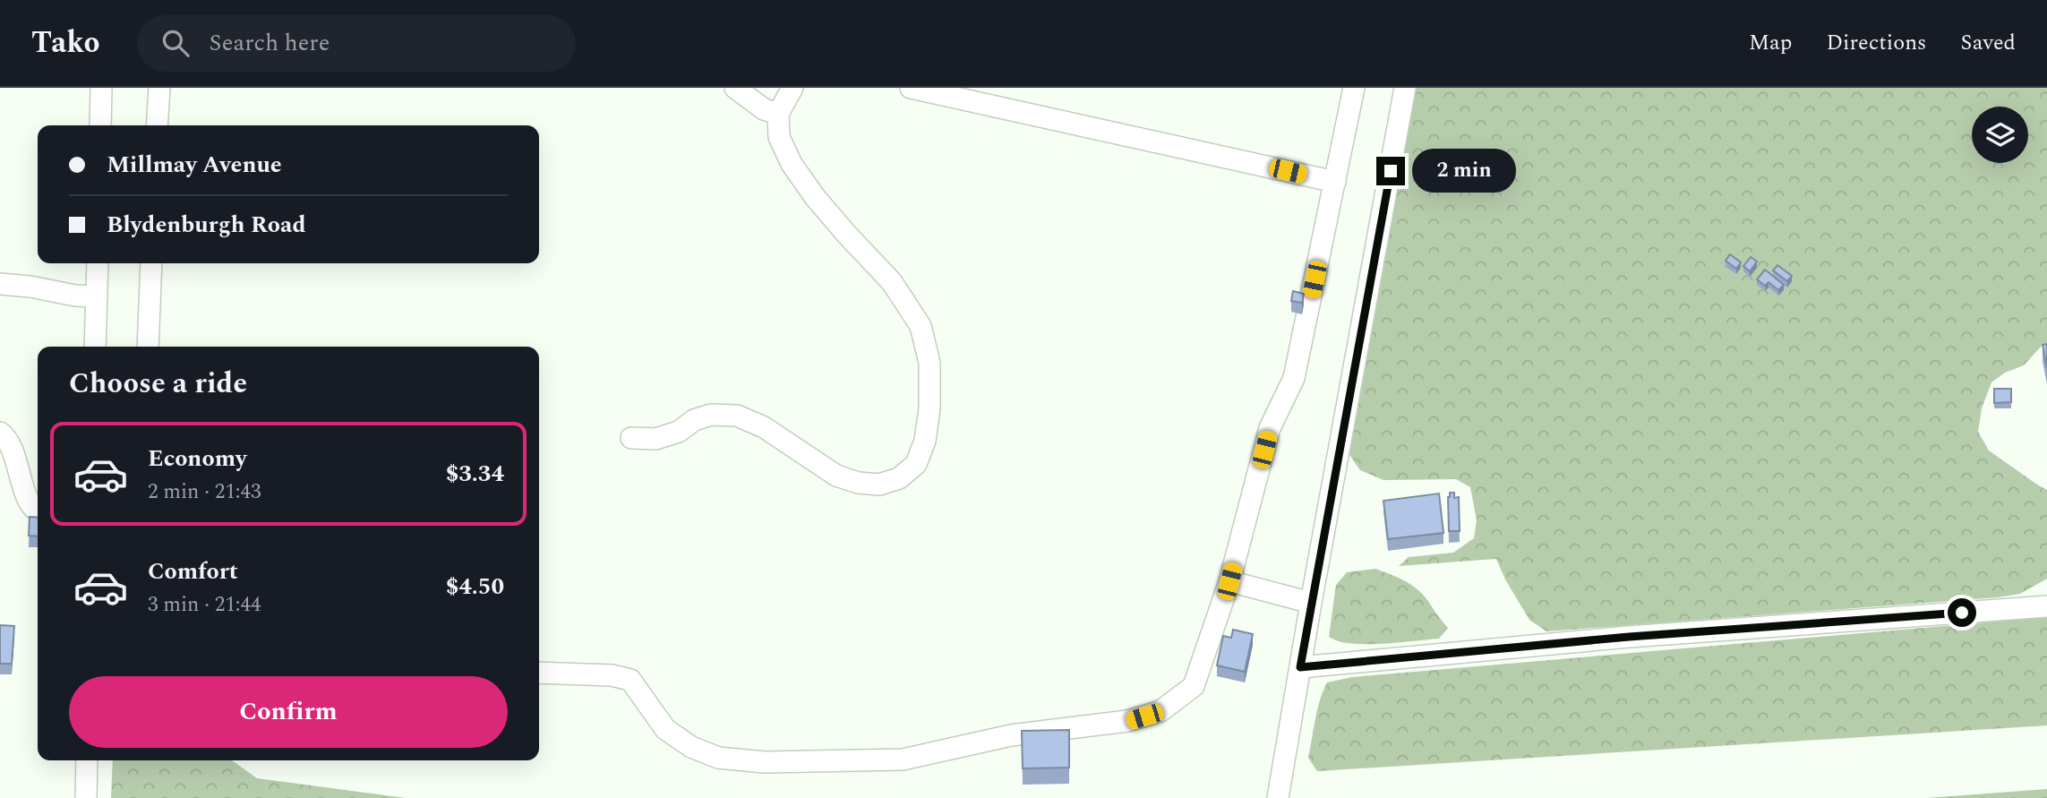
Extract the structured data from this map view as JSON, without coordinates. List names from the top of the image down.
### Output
{
  "page": {
    "header": "Tako",
    "search": "Search here",
    "nav": ["Map", "Directions", "Saved"],
    "banner": ["Millmay Avenue", "Blydenburgh Road"],
    "bubble": "2 min",
    "heading": "Choose a ride",
    "list": [
      {
        "name": "Economy",
        "note": "2 min · 21:43",
        "value": "$3.34"
      },
      {
        "name": "Comfort",
        "note": "3 min · 21:44",
        "value": "$4.50"
      }
    ],
    "buttons": "Confirm"
  }
}
